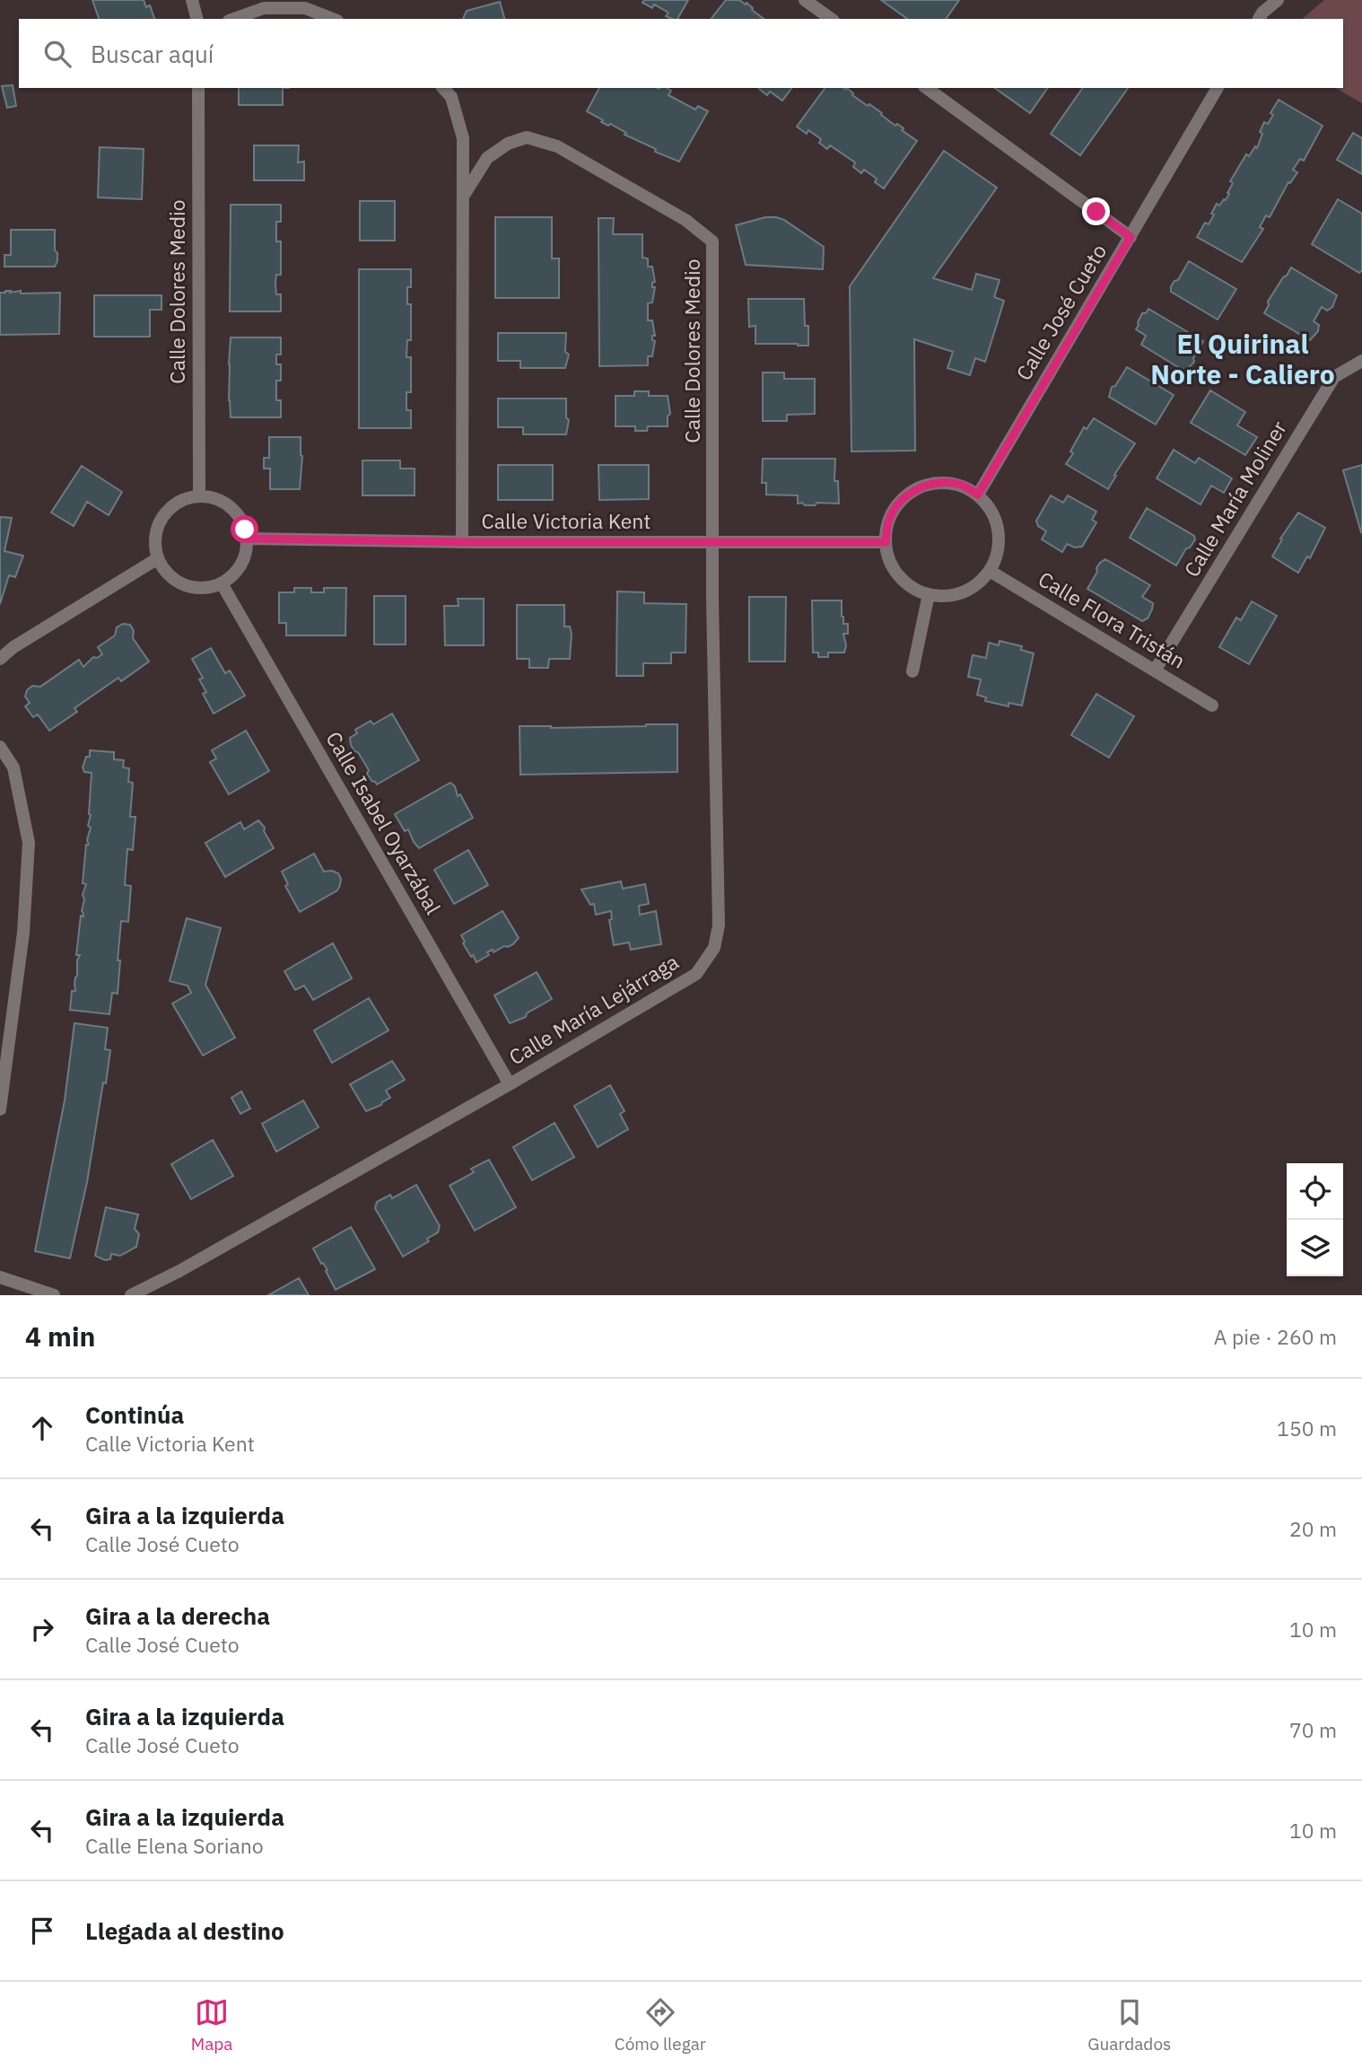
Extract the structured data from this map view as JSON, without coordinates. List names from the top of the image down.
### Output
{
  "streets": {
    "street": [
      "Calle Dolores Medio",
      "Calle José Cueto",
      "Calle María Moliner",
      "Calle Victoria Kent",
      "Calle Flora Tristán",
      "Calle Isabel Oyarzábal",
      "Calle María Lejárraga"
    ]
  },
  "crossings": [
    ["Calle Dolores Medio", "Calle Victoria Kent"],
    ["Calle Dolores Medio", "Calle Isabel Oyarzábal"],
    ["Calle Dolores Medio", "Calle María Lejárraga"],
    ["Calle José Cueto", "Calle Victoria Kent"],
    ["Calle José Cueto", "Calle Flora Tristán"],
    ["Calle María Moliner", "Calle Flora Tristán"],
    ["Calle Victoria Kent", "Calle Flora Tristán"],
    ["Calle Victoria Kent", "Calle Isabel Oyarzábal"],
    ["Calle Victoria Kent", "Calle María Lejárraga"],
    ["Calle Isabel Oyarzábal", "Calle María Lejárraga"]
  ],
  "districts": ["El Quirinal Norte - Caliero"],
  "page": {
    "search": "Buscar aquí",
    "heading": ["4 min", "A pie · 260 m"],
    "list": [
      ["Continúa", "Calle Victoria Kent", "150 m"],
      ["Gira a la izquierda", "Calle José Cueto", "20 m"],
      ["Gira a la derecha", "Calle José Cueto", "10 m"],
      ["Gira a la izquierda", "Calle José Cueto", "70 m"],
      ["Gira a la izquierda", "Calle Elena Soriano", "10 m"],
      "Llegada al destino"
    ],
    "nav": ["Mapa", "Cómo llegar", "Guardados"]
  }
}
